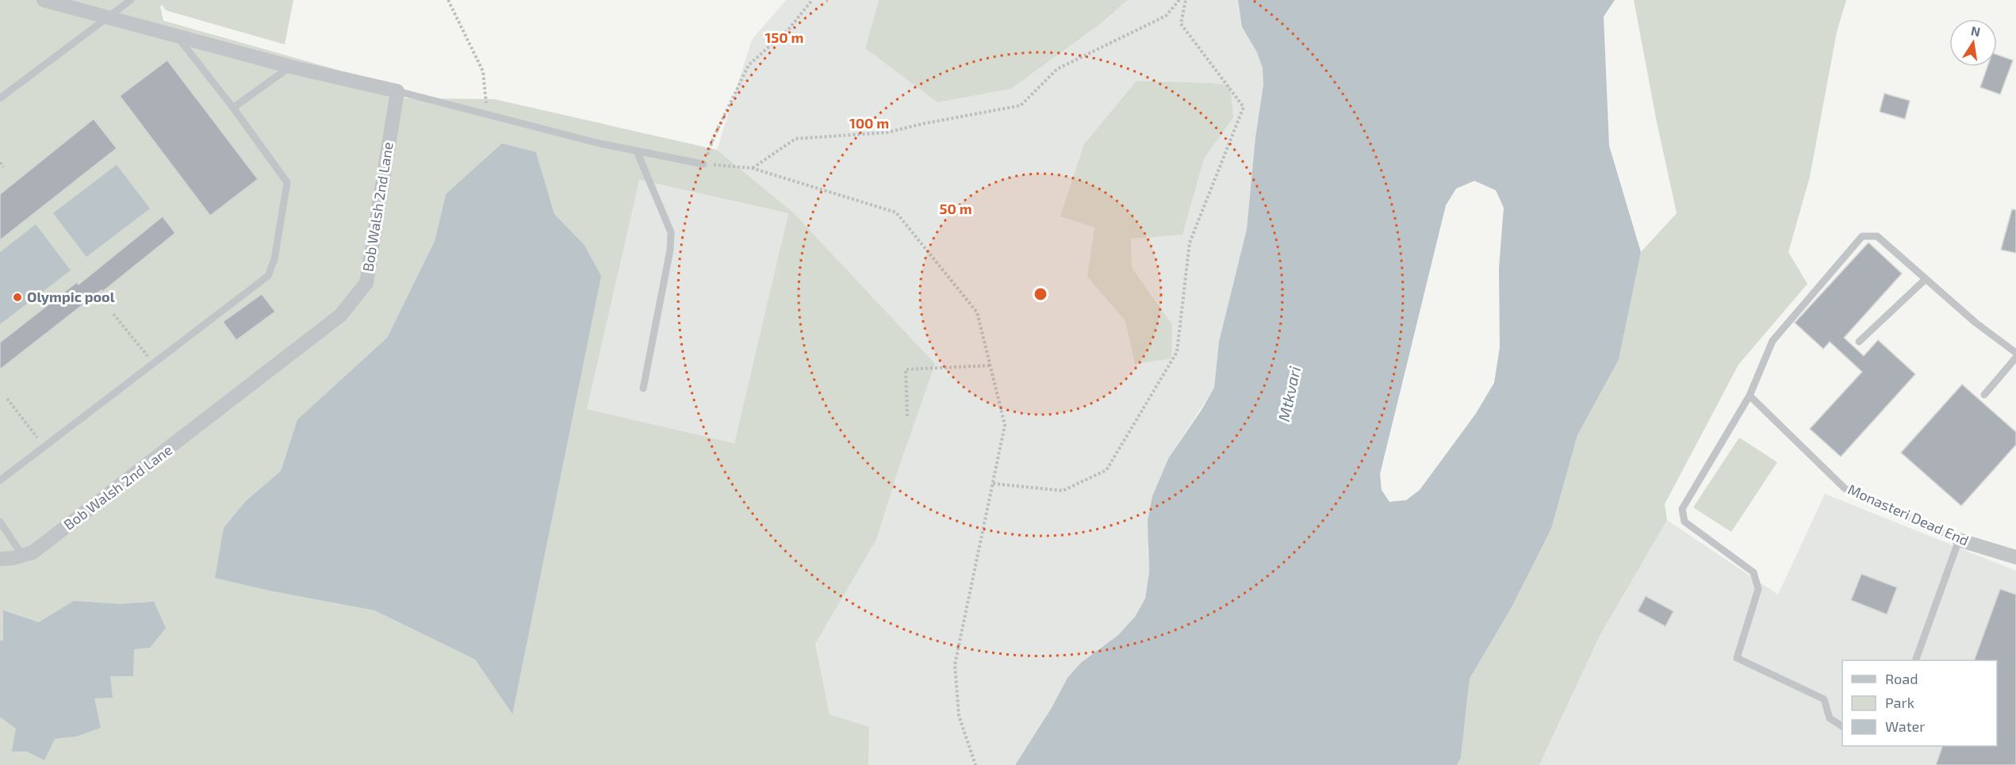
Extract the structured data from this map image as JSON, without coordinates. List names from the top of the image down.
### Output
{
  "streets": {
    "street": ["Bob Walsh 2nd Lane", "Monasteri Dead End"]
  },
  "water": ["Mtkvari"],
  "places": ["Olympic pool"],
  "legend": ["Road", "Park", "Water"],
  "north": "top",
  "rings": ["150 m", "100 m", "50 m"]
}
